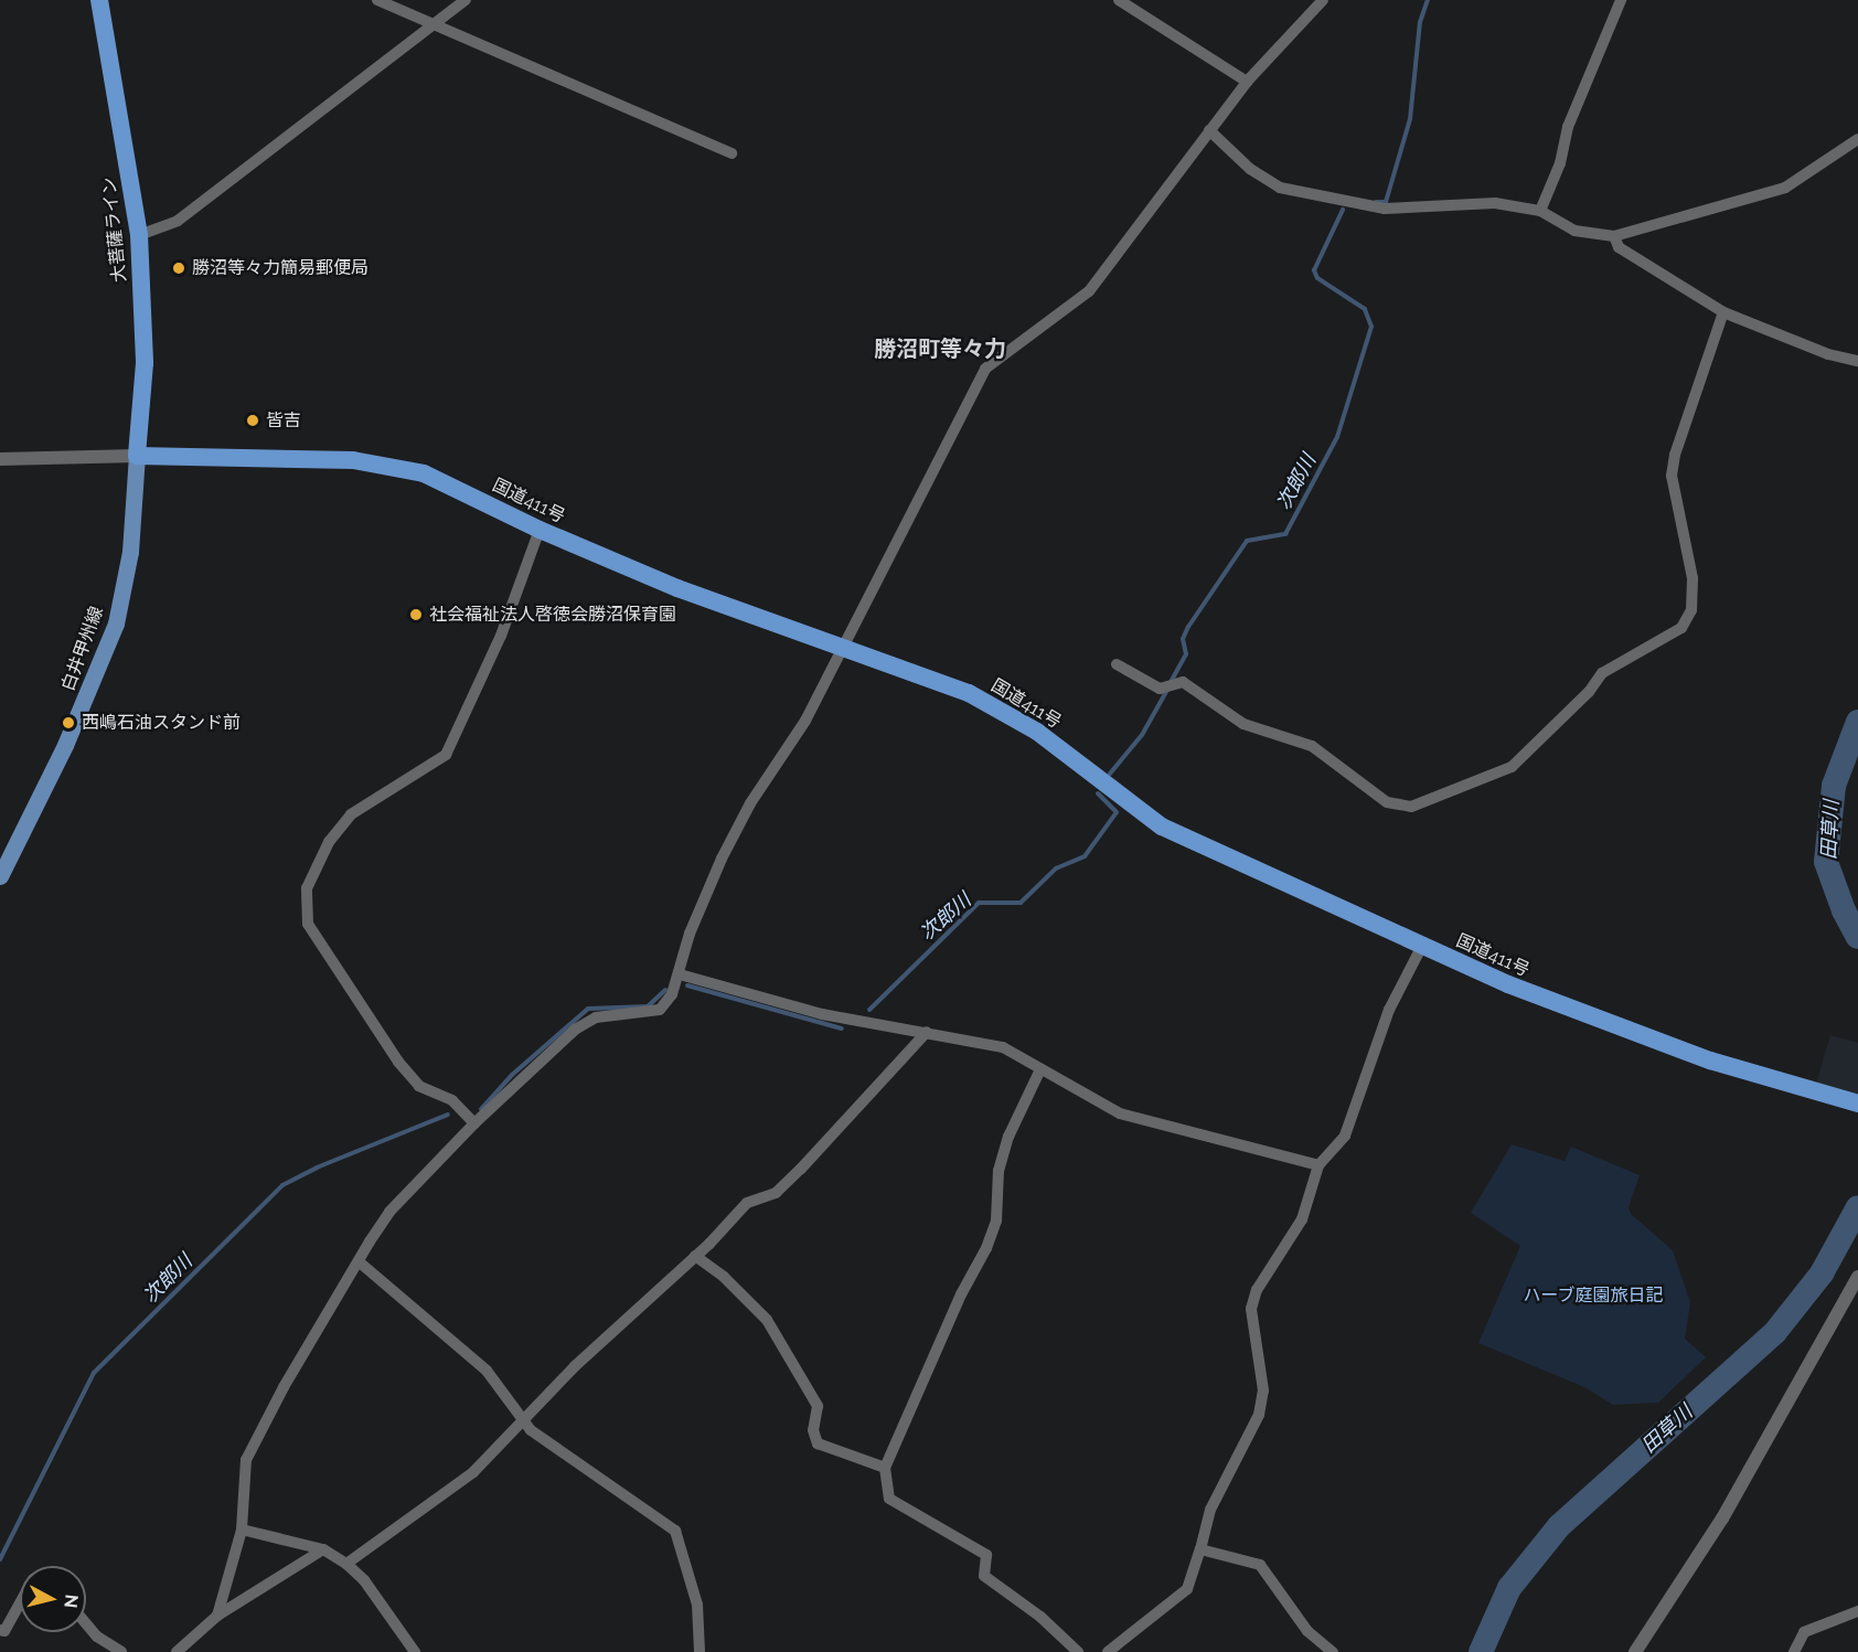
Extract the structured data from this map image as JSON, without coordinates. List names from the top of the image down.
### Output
{
  "streets": {
    "highway": ["大菩薩ライン", "国道411号"],
    "main road": ["白井甲州線"]
  },
  "crossings": [
    ["大菩薩ライン", "国道411号"],
    ["大菩薩ライン", "白井甲州線"],
    ["国道411号", "白井甲州線"]
  ],
  "districts": ["勝沼町等々力"],
  "water": ["次郎川", "田草川"],
  "parks": ["ハーブ庭園旅日記"],
  "places": [
    "勝沼等々力簡易郵便局",
    "皆吉",
    "社会福祉法人啓徳会勝沼保育園",
    "西嶋石油スタンド前"
  ],
  "north": "right"
}
